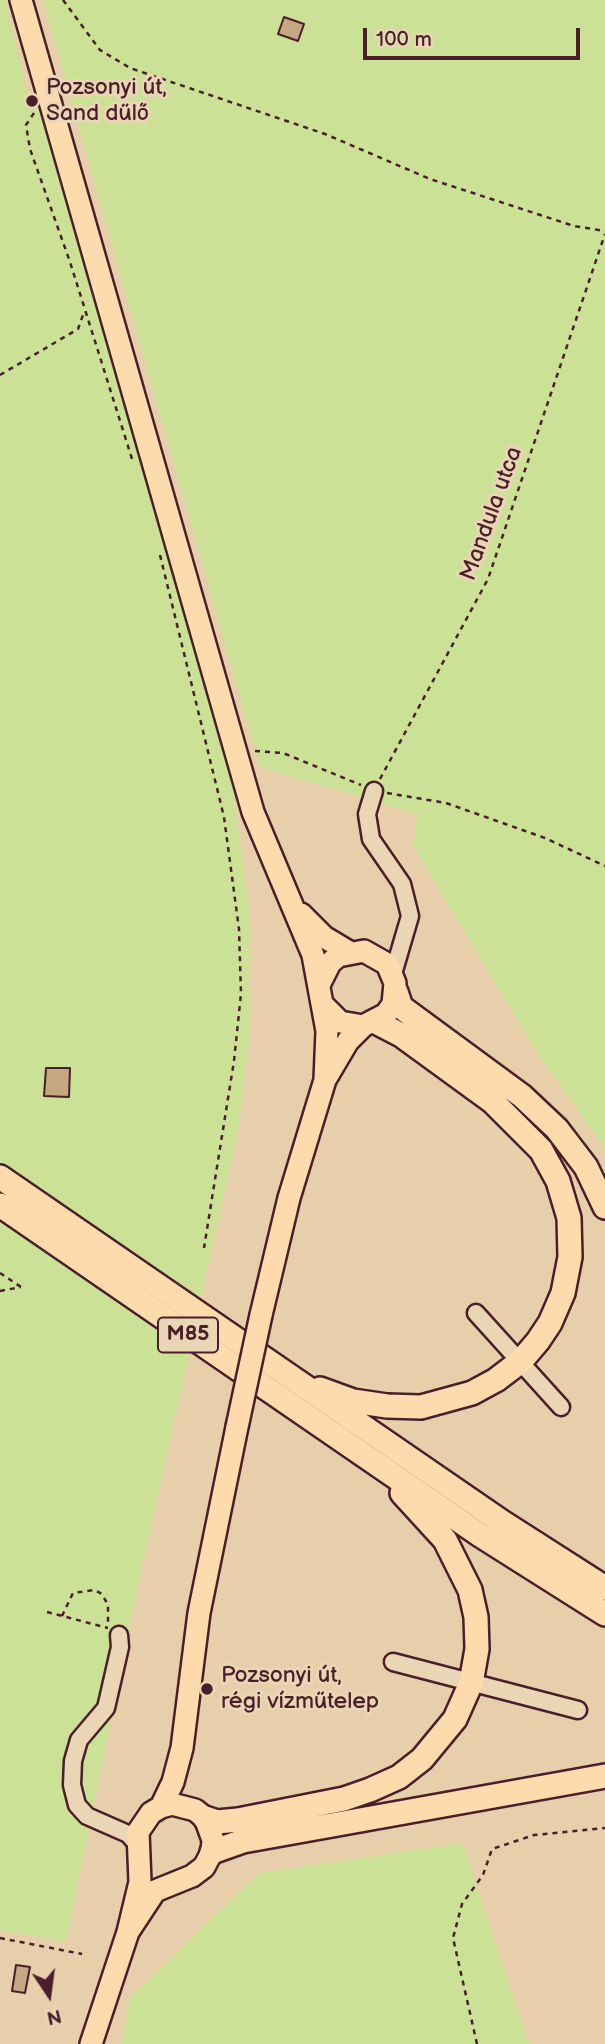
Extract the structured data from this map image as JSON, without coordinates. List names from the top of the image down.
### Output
{
  "streets": {
    "highway": ["M85"],
    "path": ["Mandula utca"]
  },
  "places": ["Pozsonyi út, Sand dűlő", "Pozsonyi út, régi vízműtelep"],
  "scale_bar": "100 m",
  "north": "bottom"
}
